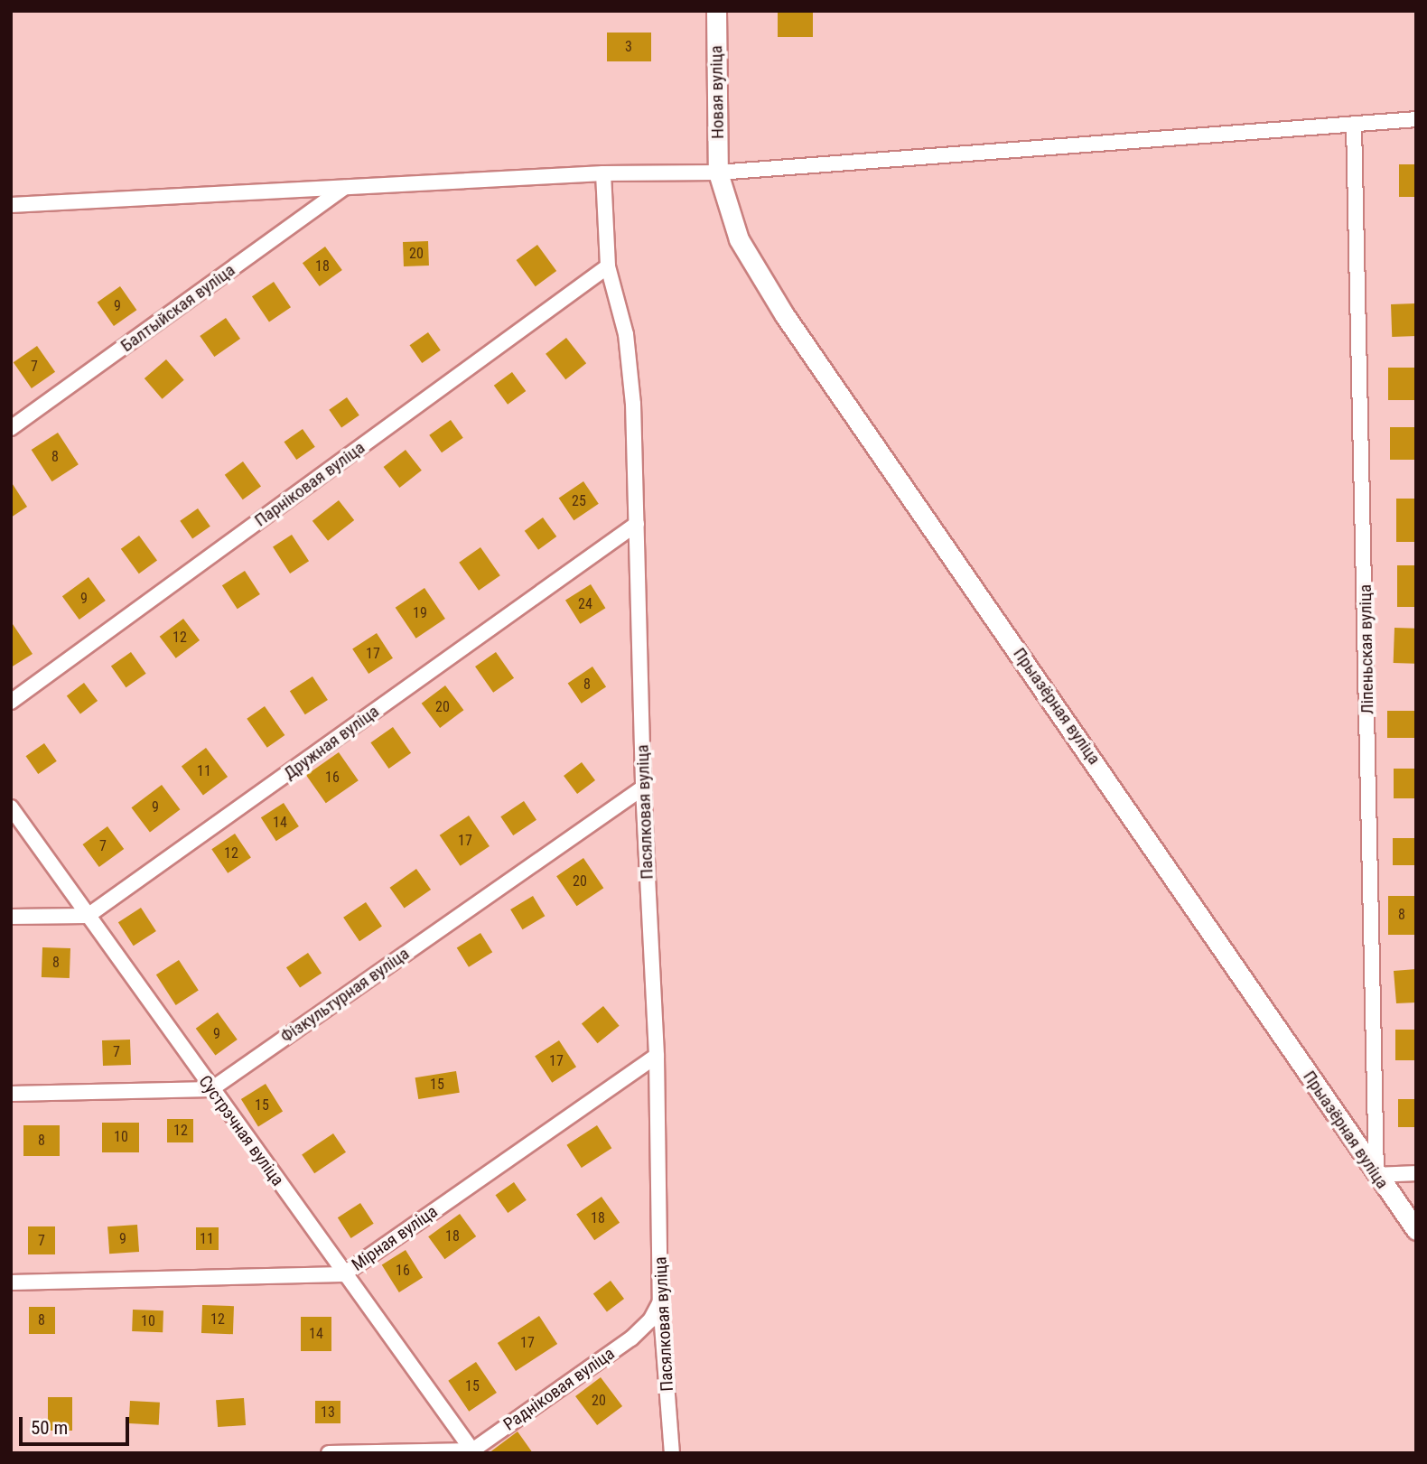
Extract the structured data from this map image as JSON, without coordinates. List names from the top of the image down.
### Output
{
  "streets": {
    "street": [
      "Новая вуліца",
      "Балтыйская вуліца",
      "Парніковая вуліца",
      "Ліпеньская вуліца",
      "Прыазёрная вуліца",
      "Дружная вуліца",
      "Пасялковая вуліца",
      "Фізкультурная вуліца",
      "Сустрэчная вуліца",
      "Мірная вуліца",
      "Радніковая вуліца"
    ]
  },
  "crossings": [
    ["Новая вуліца", "Прыазёрная вуліца"],
    ["Парніковая вуліца", "Пасялковая вуліца"],
    ["Ліпеньская вуліца", "Прыазёрная вуліца"],
    ["Дружная вуліца", "Пасялковая вуліца"],
    ["Дружная вуліца", "Сустрэчная вуліца"],
    ["Пасялковая вуліца", "Фізкультурная вуліца"],
    ["Пасялковая вуліца", "Мірная вуліца"],
    ["Пасялковая вуліца", "Радніковая вуліца"],
    ["Фізкультурная вуліца", "Сустрэчная вуліца"],
    ["Сустрэчная вуліца", "Мірная вуліца"],
    ["Сустрэчная вуліца", "Радніковая вуліца"]
  ],
  "house_numbers": [
    "3",
    "20",
    "18",
    "9",
    "7",
    "8",
    "25",
    "9",
    "24",
    "19",
    "12",
    "17",
    "8",
    "20",
    "11",
    "16",
    "9",
    "14",
    "17",
    "7",
    "12",
    "20",
    "8",
    "8",
    "9",
    "7",
    "17",
    "15",
    "15",
    "12",
    "10",
    "8",
    "18",
    "18",
    "9",
    "11",
    "7",
    "16",
    "12",
    "8",
    "10",
    "14",
    "17",
    "15",
    "20",
    "13"
  ],
  "scale_bar": "50 m"
}
